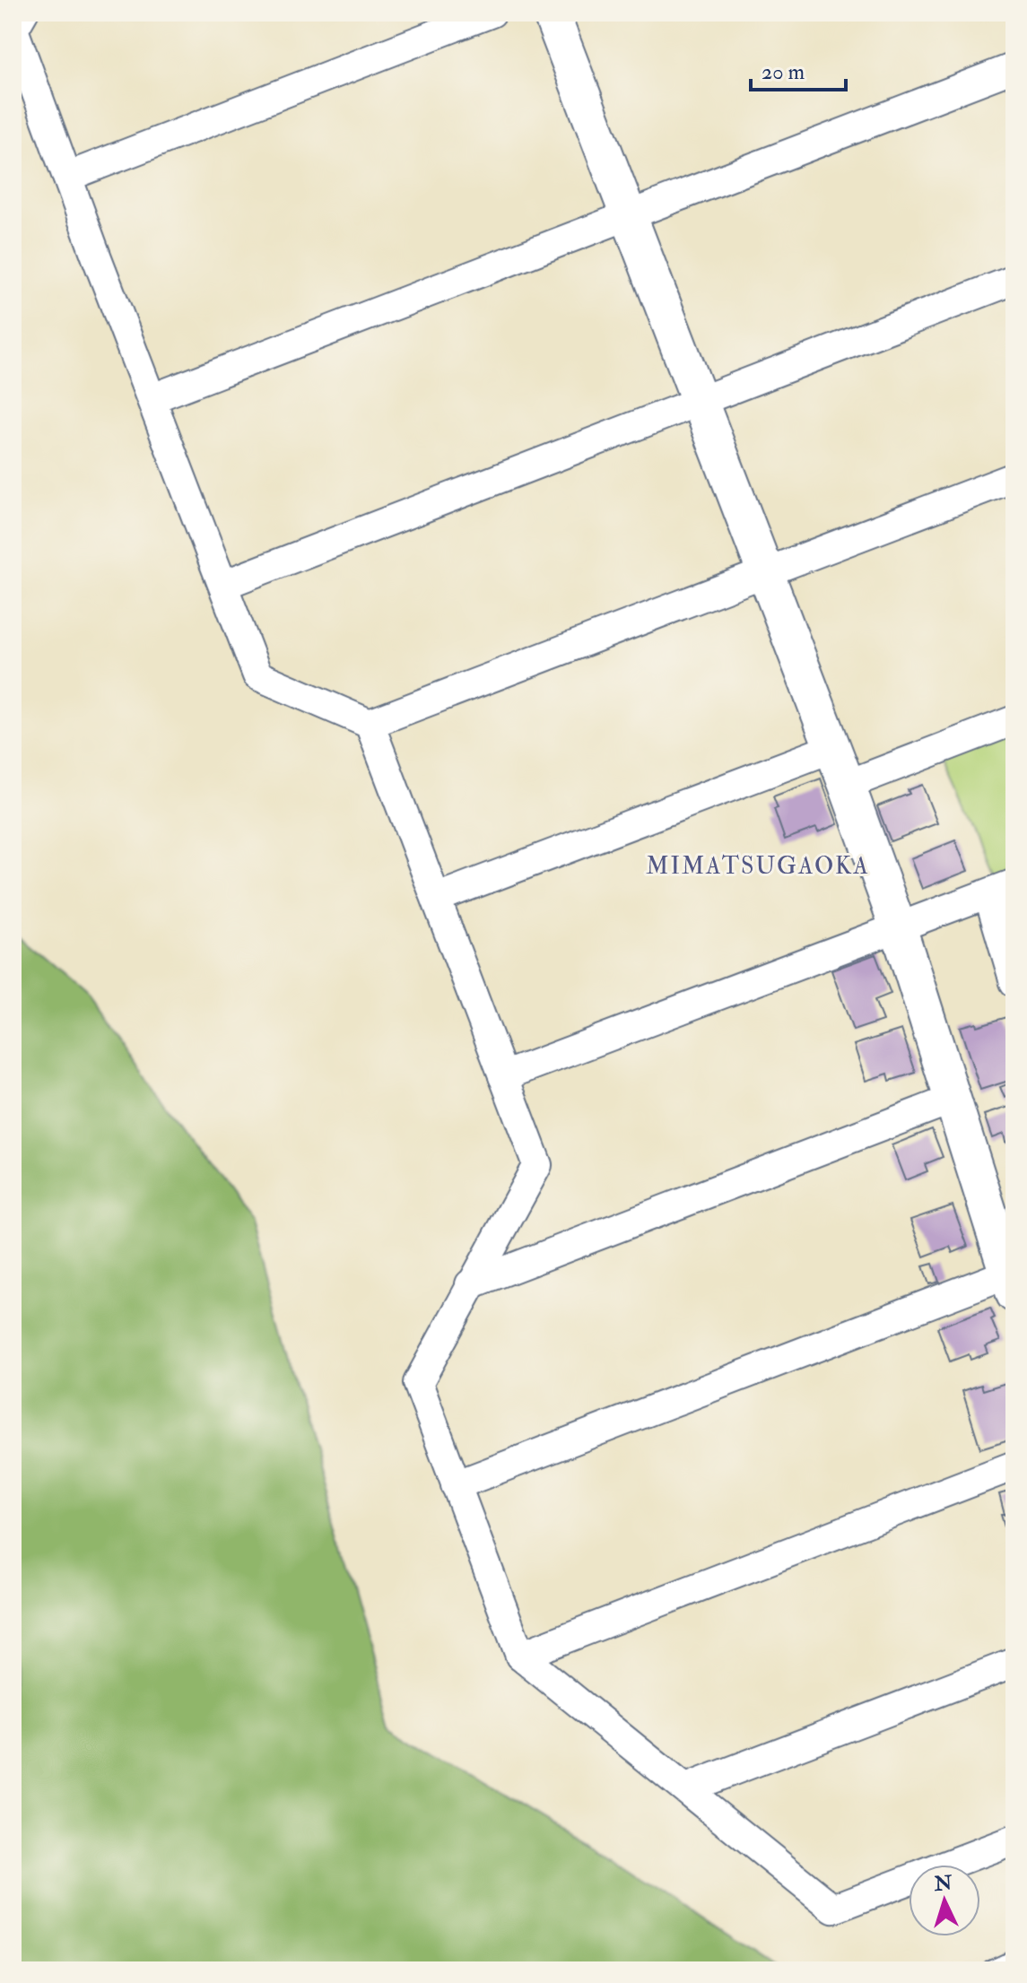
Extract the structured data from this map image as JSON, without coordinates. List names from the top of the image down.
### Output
{
  "districts": ["MIMATSUGAOKA"],
  "scale_bar": "20 m",
  "north": "top"
}
